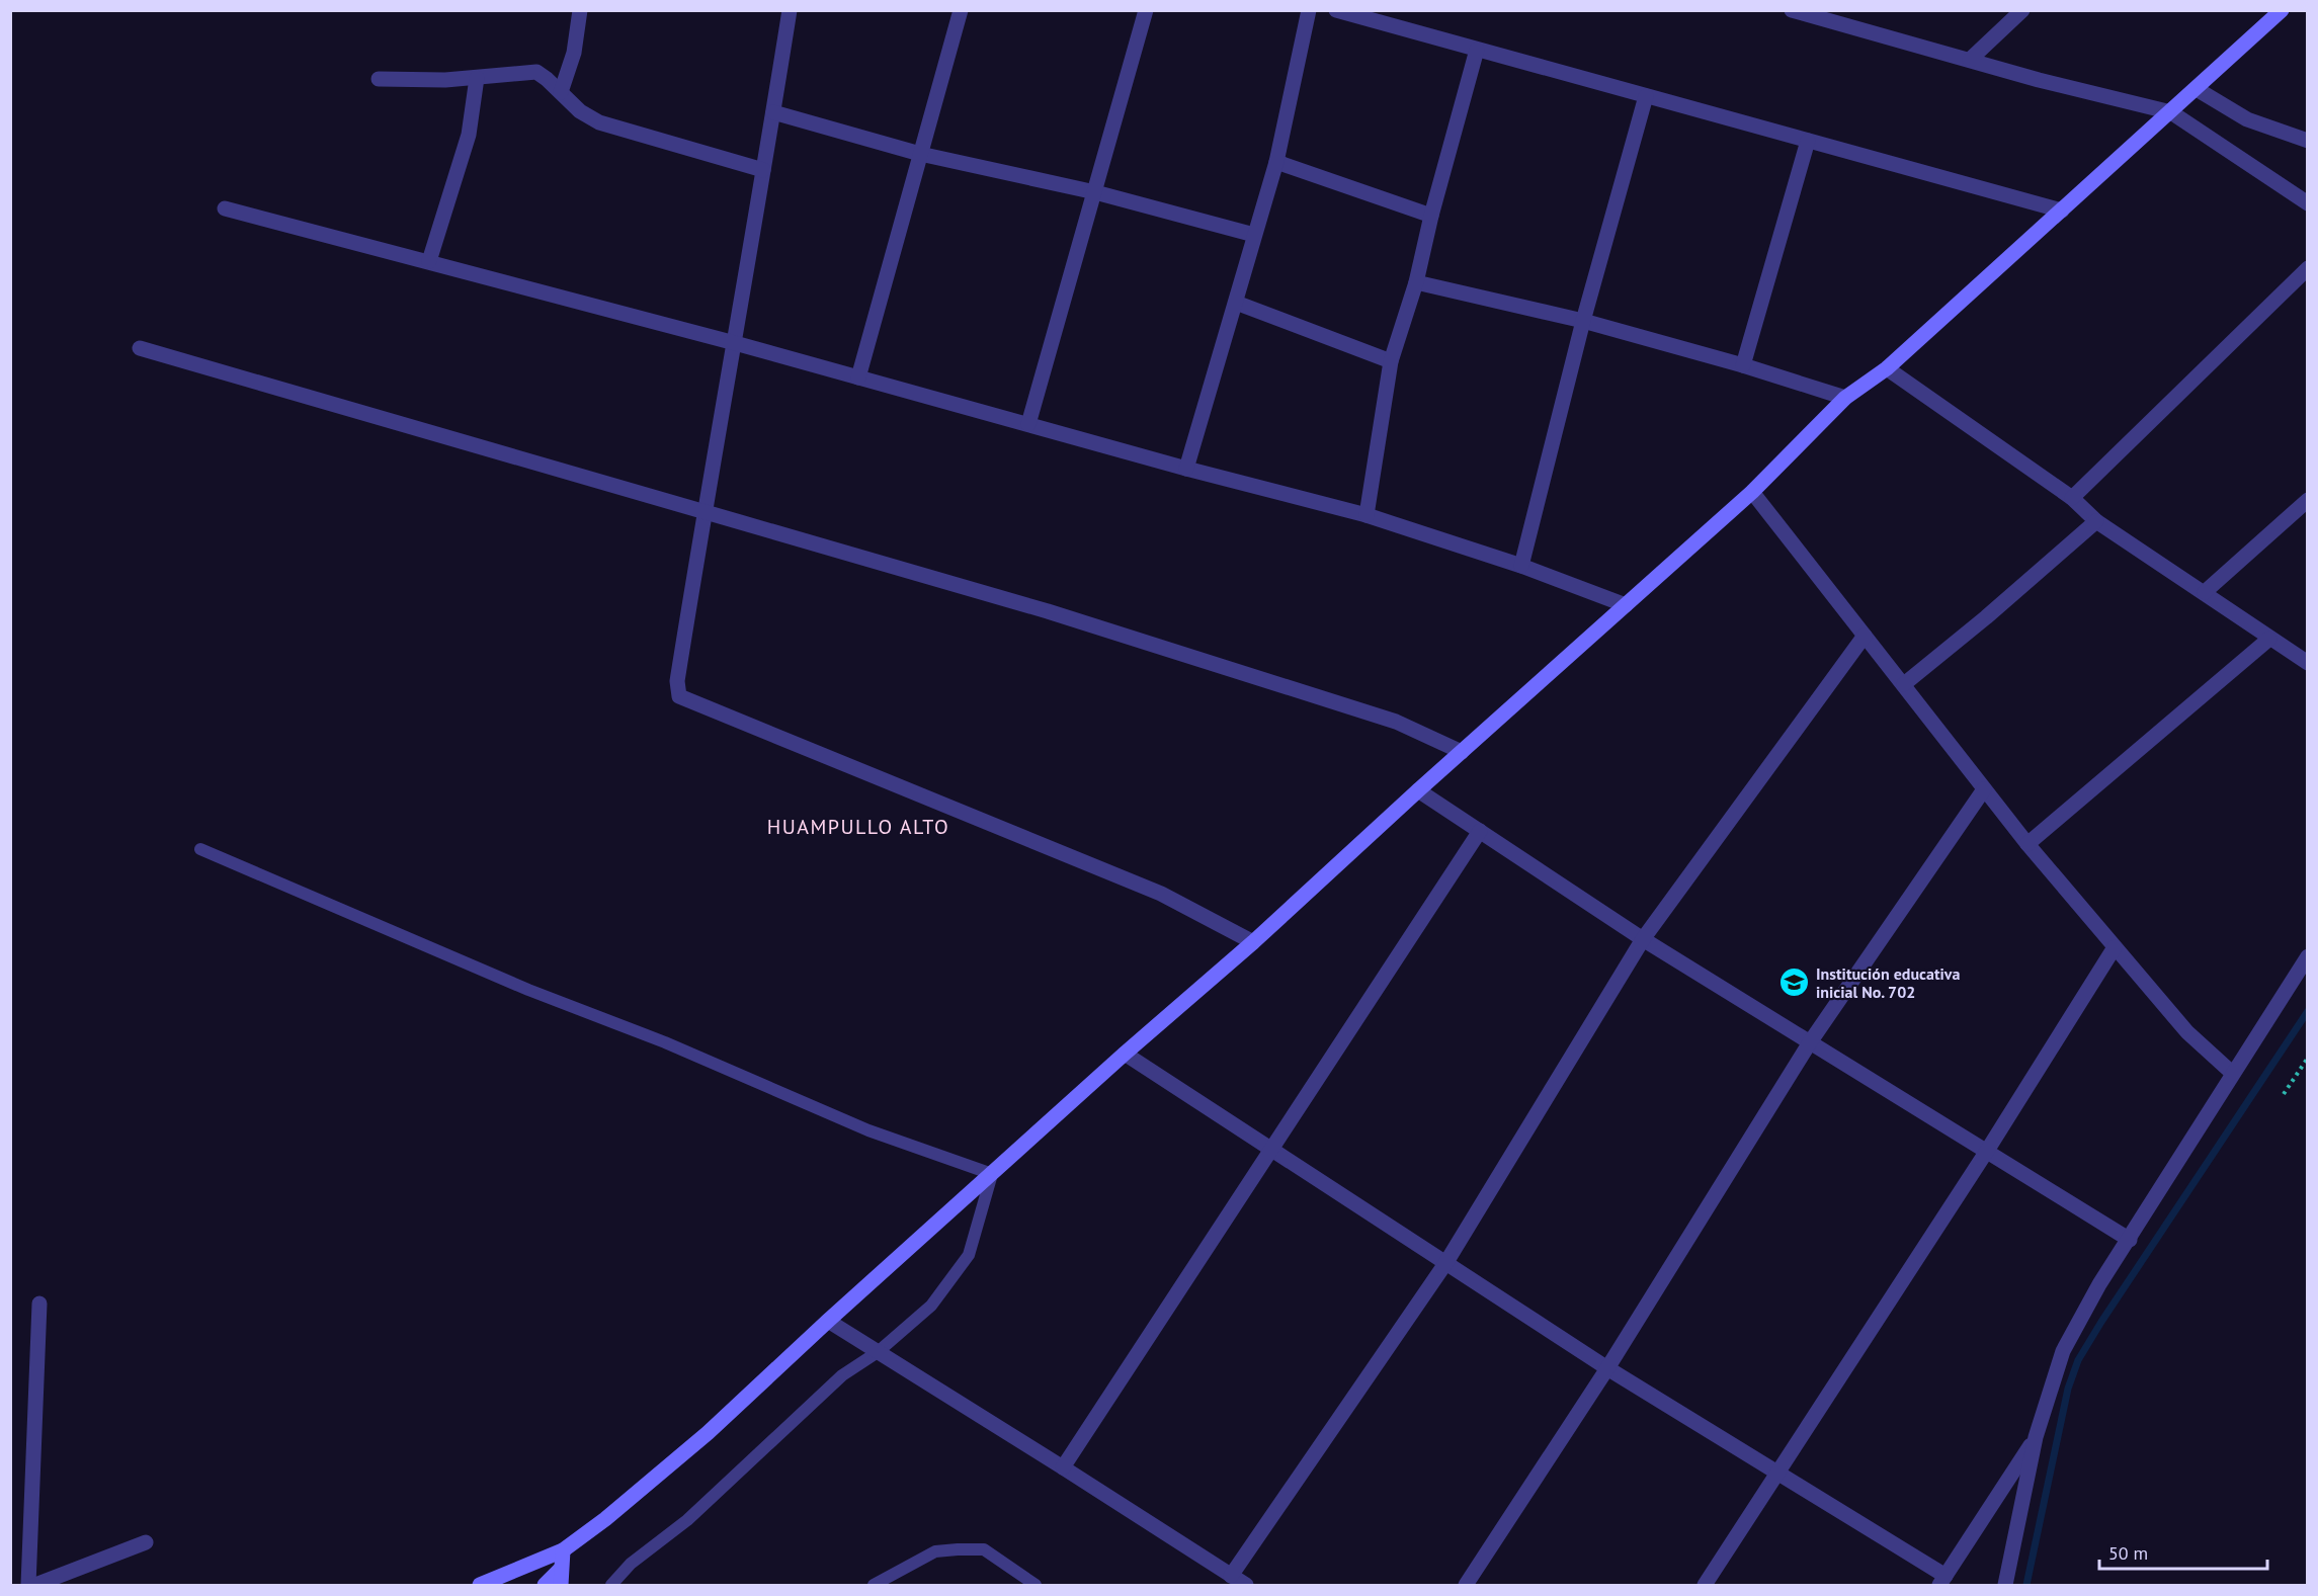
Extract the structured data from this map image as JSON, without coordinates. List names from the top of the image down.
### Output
{
  "districts": ["HUAMPULLO ALTO"],
  "places": {
    "school or university": ["Institución educativa inicial No. 702"]
  },
  "scale_bar": "50 m"
}
